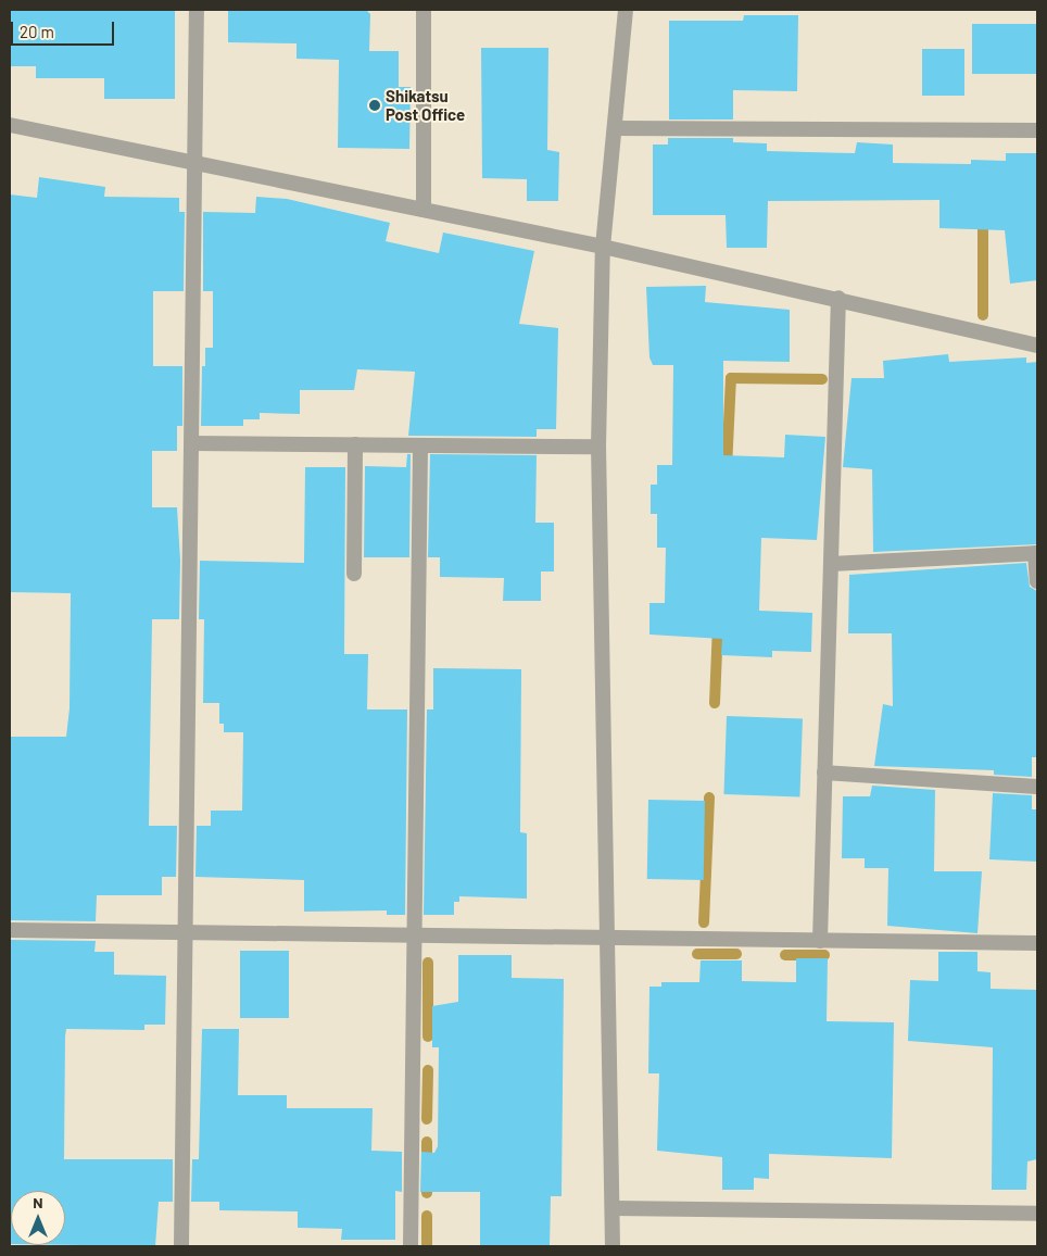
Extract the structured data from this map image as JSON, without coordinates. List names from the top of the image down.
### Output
{
  "places": ["Shikatsu Post Office"],
  "scale_bar": "20 m",
  "north": "top"
}
